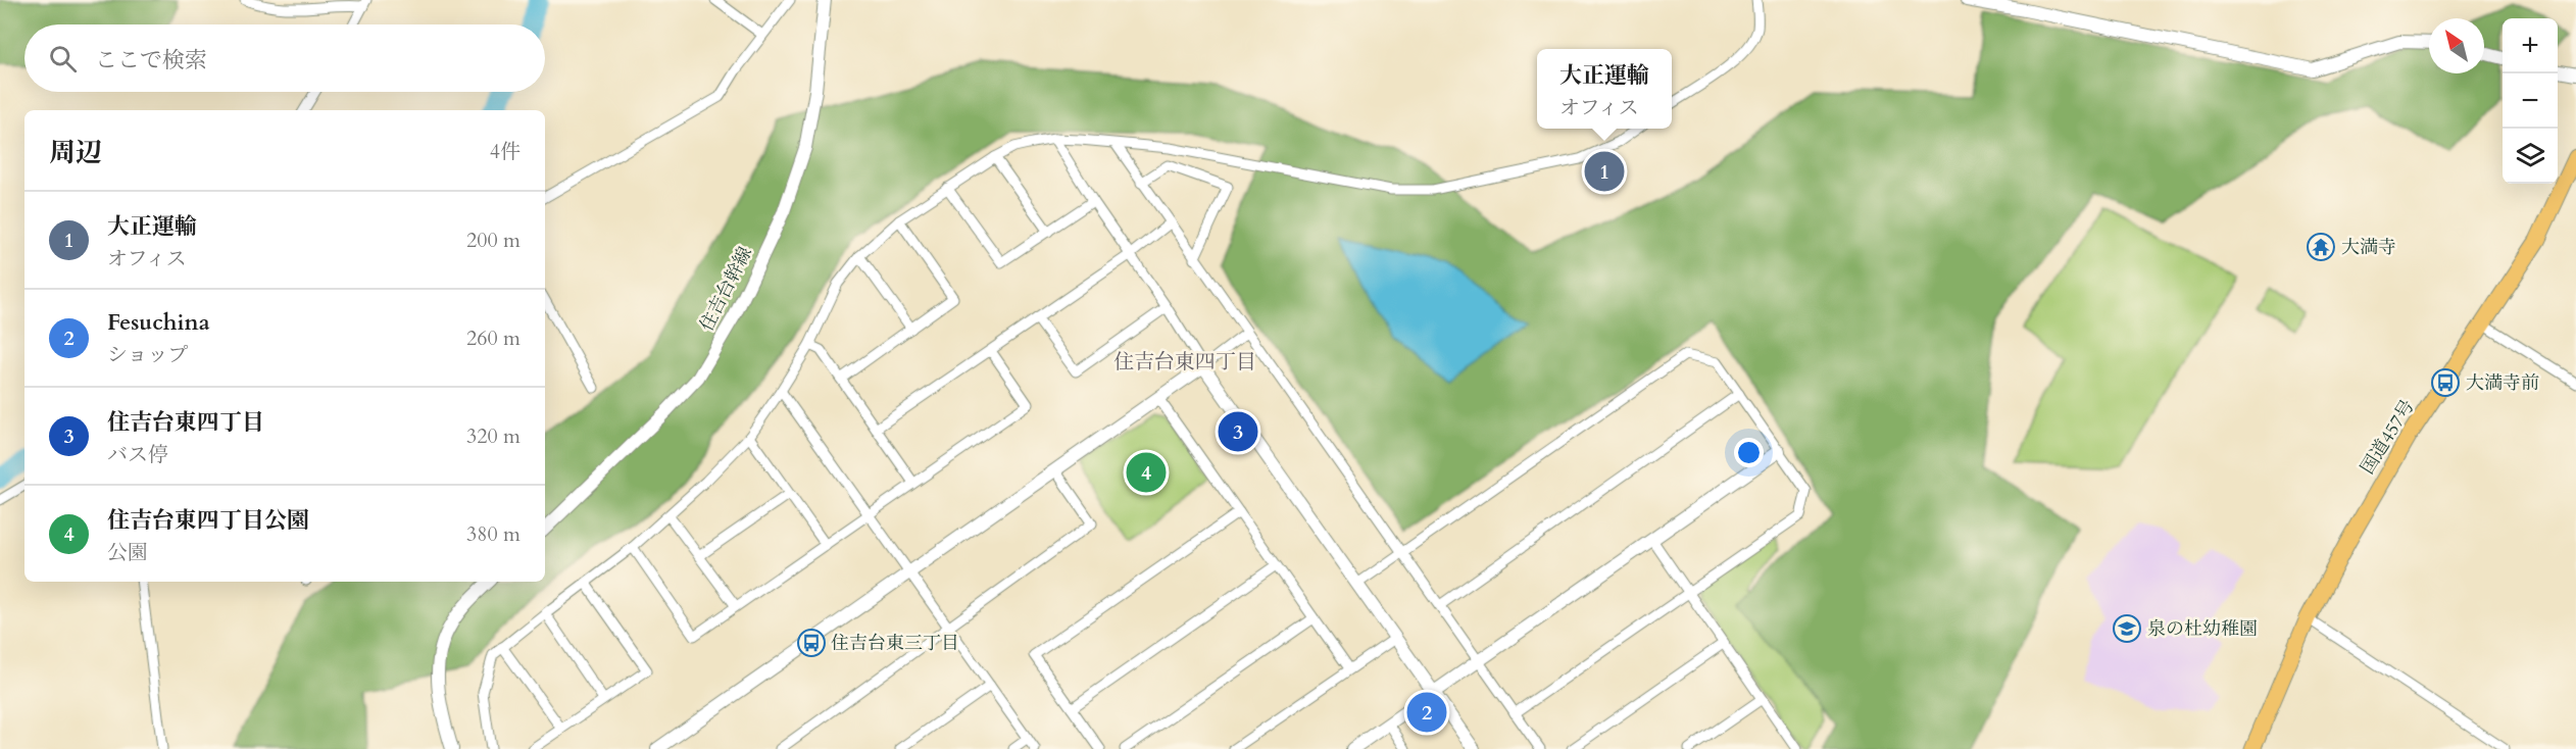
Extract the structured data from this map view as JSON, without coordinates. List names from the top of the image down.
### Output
{
  "streets": {
    "highway": ["国道457号"],
    "street": ["住吉台幹線"]
  },
  "districts": ["住吉台東四丁目"],
  "places": {
    "temple": ["大満寺"],
    "bus stop": ["大満寺前", "住吉台東三丁目"],
    "school or university": ["泉の杜幼稚園"]
  },
  "north": "top left",
  "page": {
    "map_buttons": ["+", "−"],
    "search": "ここで検索",
    "popup": ["大正運輸", "オフィス"],
    "heading": ["周辺", "4件"],
    "pins": [
      "1",
      "3",
      "4",
      "2"
    ],
    "list": [
      {
        "mark": "1",
        "name": "大正運輸",
        "note": "オフィス",
        "value": "200 m"
      },
      {
        "mark": "2",
        "name": "Fesuchina",
        "note": "ショップ",
        "value": "260 m"
      },
      {
        "mark": "3",
        "name": "住吉台東四丁目",
        "note": "バス停",
        "value": "320 m"
      },
      {
        "mark": "4",
        "name": "住吉台東四丁目公園",
        "note": "公園",
        "value": "380 m"
      }
    ]
  }
}
